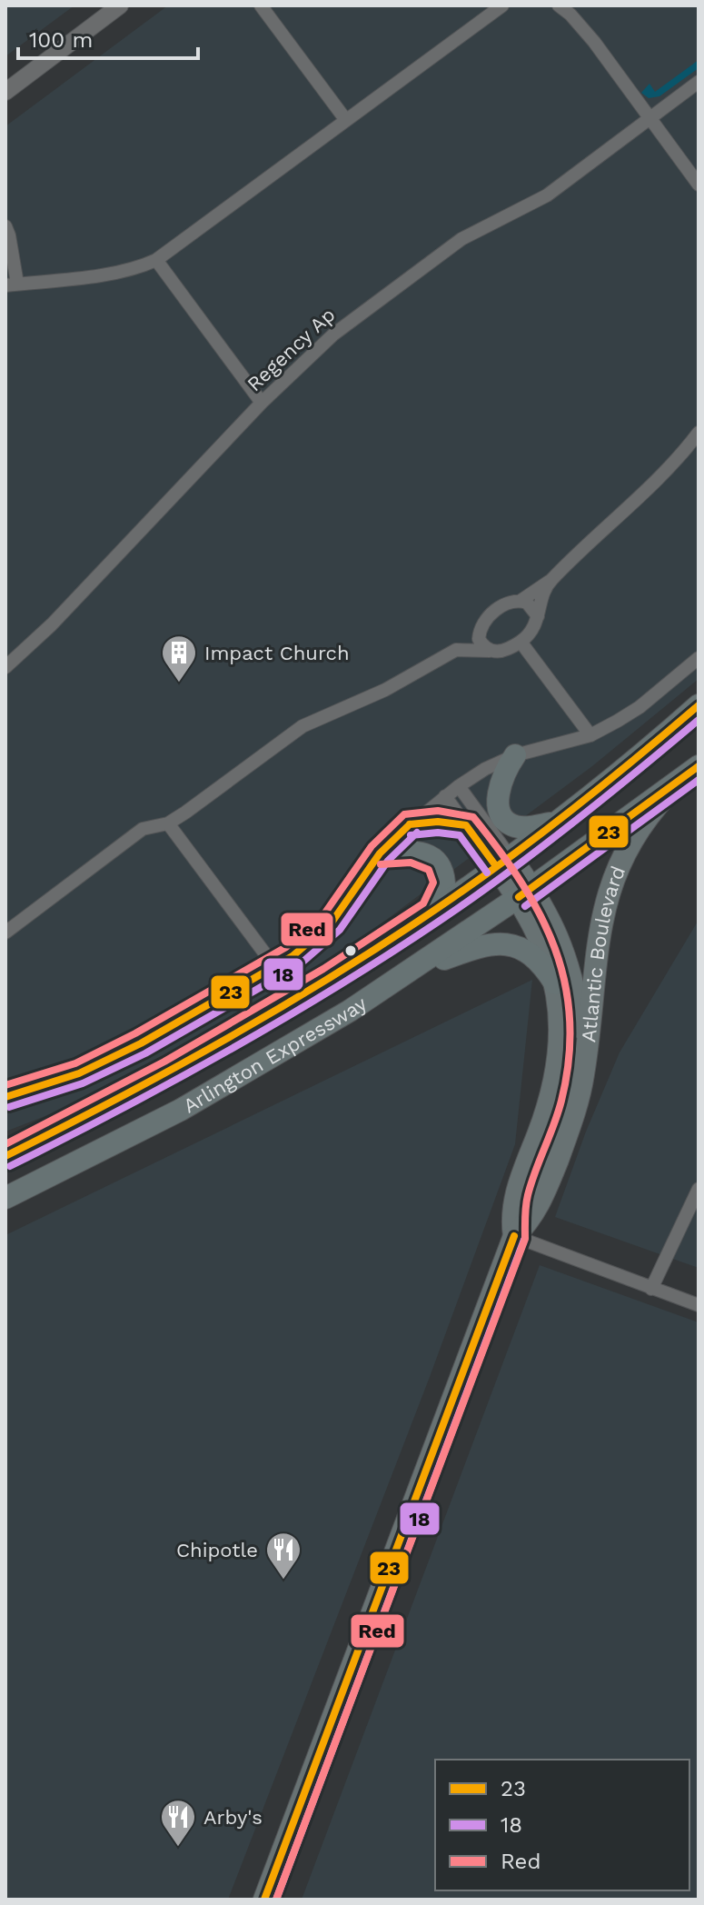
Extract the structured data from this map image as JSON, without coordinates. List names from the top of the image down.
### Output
{
  "streets": {
    "highway": ["Atlantic Boulevard", "Arlington Expressway"],
    "street": ["Regency Ap"]
  },
  "crossings": [
    ["Atlantic Boulevard", "Arlington Expressway"]
  ],
  "places": {
    "building": ["Impact Church"],
    "restaurant": ["Chipotle", "Arby's"]
  },
  "lines": ["transit line 23", "transit line 18", "transit line Red"],
  "legend": ["23", "18", "Red"],
  "scale_bar": "100 m"
}
